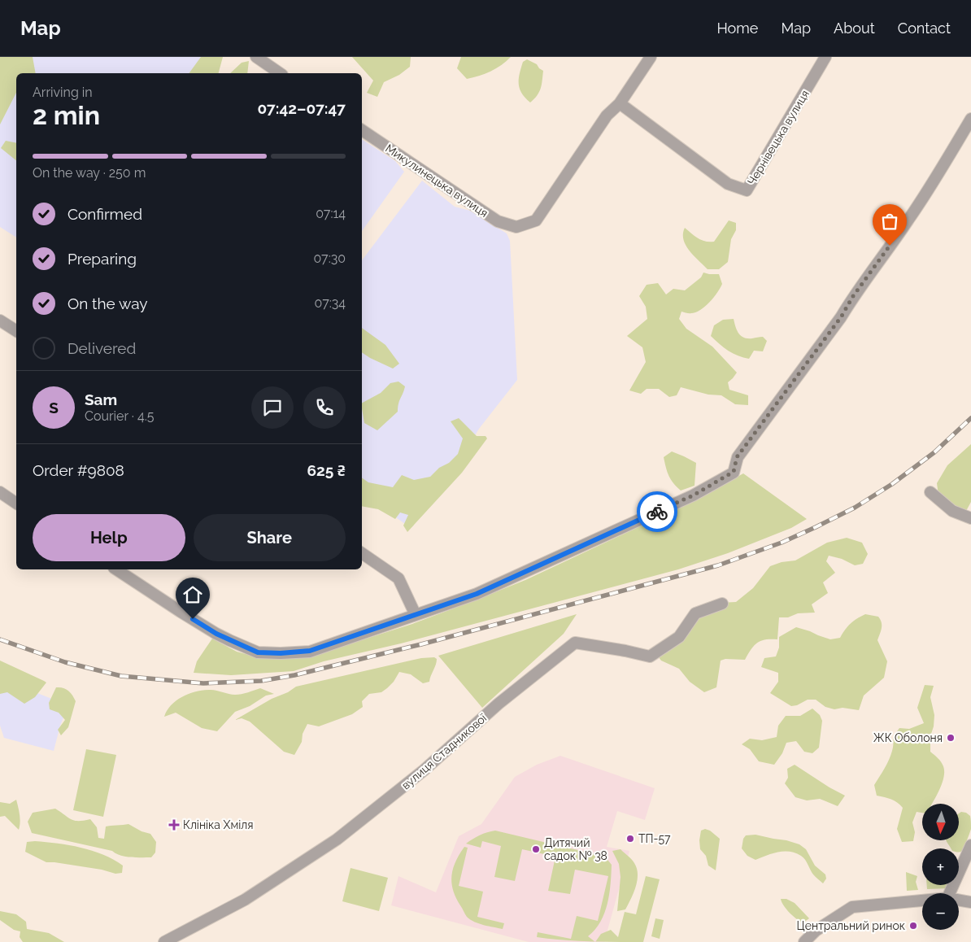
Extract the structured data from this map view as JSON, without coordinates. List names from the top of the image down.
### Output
{
  "streets": {
    "street": ["Чернівецька вулиця", "Микулинецька вулиця", "вулиця Стадникової"]
  },
  "crossings": [
    ["Чернівецька вулиця", "Микулинецька вулиця"]
  ],
  "places": {
    "other": [
      "ЖК Оболоня",
      "ТП-57",
      "Дитячий садок № 38",
      "Центральний ринок"
    ],
    "health": ["Клініка Хміля"]
  },
  "north": "bottom",
  "page": {
    "header": "Map",
    "nav": [
      "Home",
      "Map",
      "About",
      "Contact"
    ],
    "heading": ["2 min", "Arriving in", "07:42–07:47"],
    "panel": [
      "Sam",
      "Courier · 4.5",
      "Order #9808",
      "625 ₴"
    ],
    "bar": "On the way · 250 m",
    "list": [
      ["Confirmed", "07:14"],
      ["Preparing", "07:30"],
      ["On the way", "07:34"],
      "Delivered"
    ],
    "round": "S",
    "buttons": ["Help", "Share"],
    "map_buttons": ["+", "−"]
  }
}
